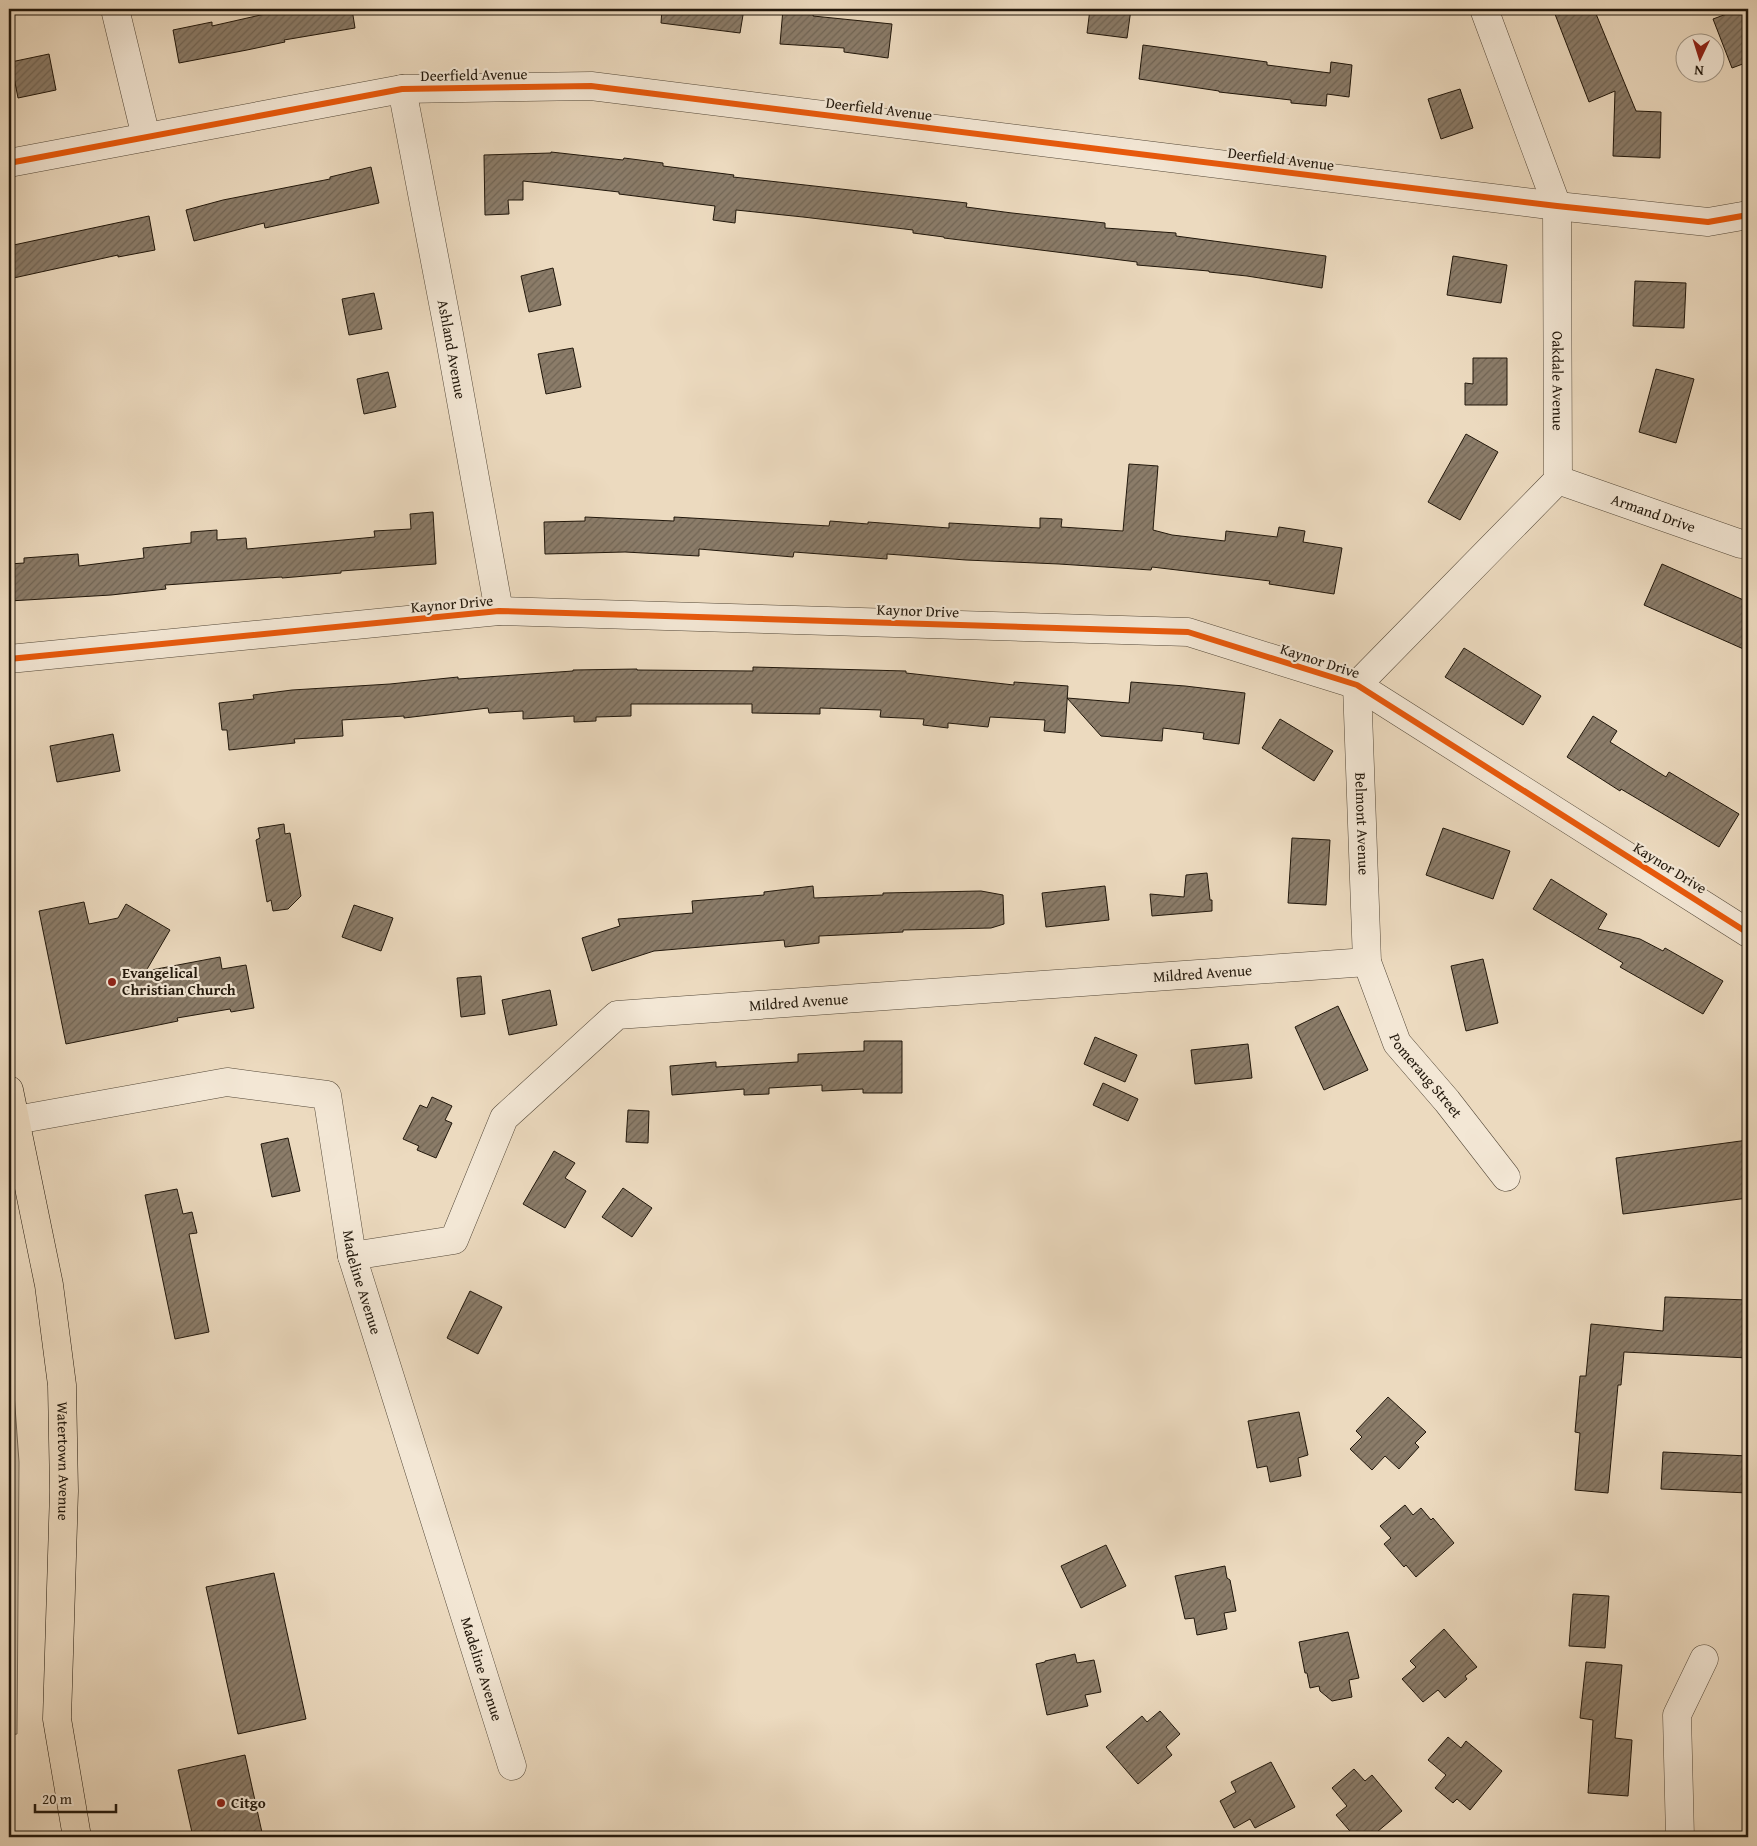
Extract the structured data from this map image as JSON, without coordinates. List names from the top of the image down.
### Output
{
  "streets": {
    "main road": ["Watertown Avenue"],
    "street": [
      "Deerfield Avenue",
      "Ashland Avenue",
      "Oakdale Avenue",
      "Armand Drive",
      "Kaynor Drive",
      "Belmont Avenue",
      "Mildred Avenue",
      "Pomeraug Street",
      "Madeline Avenue"
    ]
  },
  "crossings": [
    ["Deerfield Avenue", "Ashland Avenue"],
    ["Deerfield Avenue", "Oakdale Avenue"],
    ["Ashland Avenue", "Kaynor Drive"],
    ["Oakdale Avenue", "Armand Drive"],
    ["Kaynor Drive", "Belmont Avenue"],
    ["Belmont Avenue", "Mildred Avenue"],
    ["Belmont Avenue", "Pomeraug Street"],
    ["Mildred Avenue", "Pomeraug Street"],
    ["Mildred Avenue", "Madeline Avenue"],
    ["Madeline Avenue", "Watertown Avenue"]
  ],
  "places": ["Evangelical Christian Church", "Citgo"],
  "scale_bar": "20 m",
  "north": "bottom"
}
